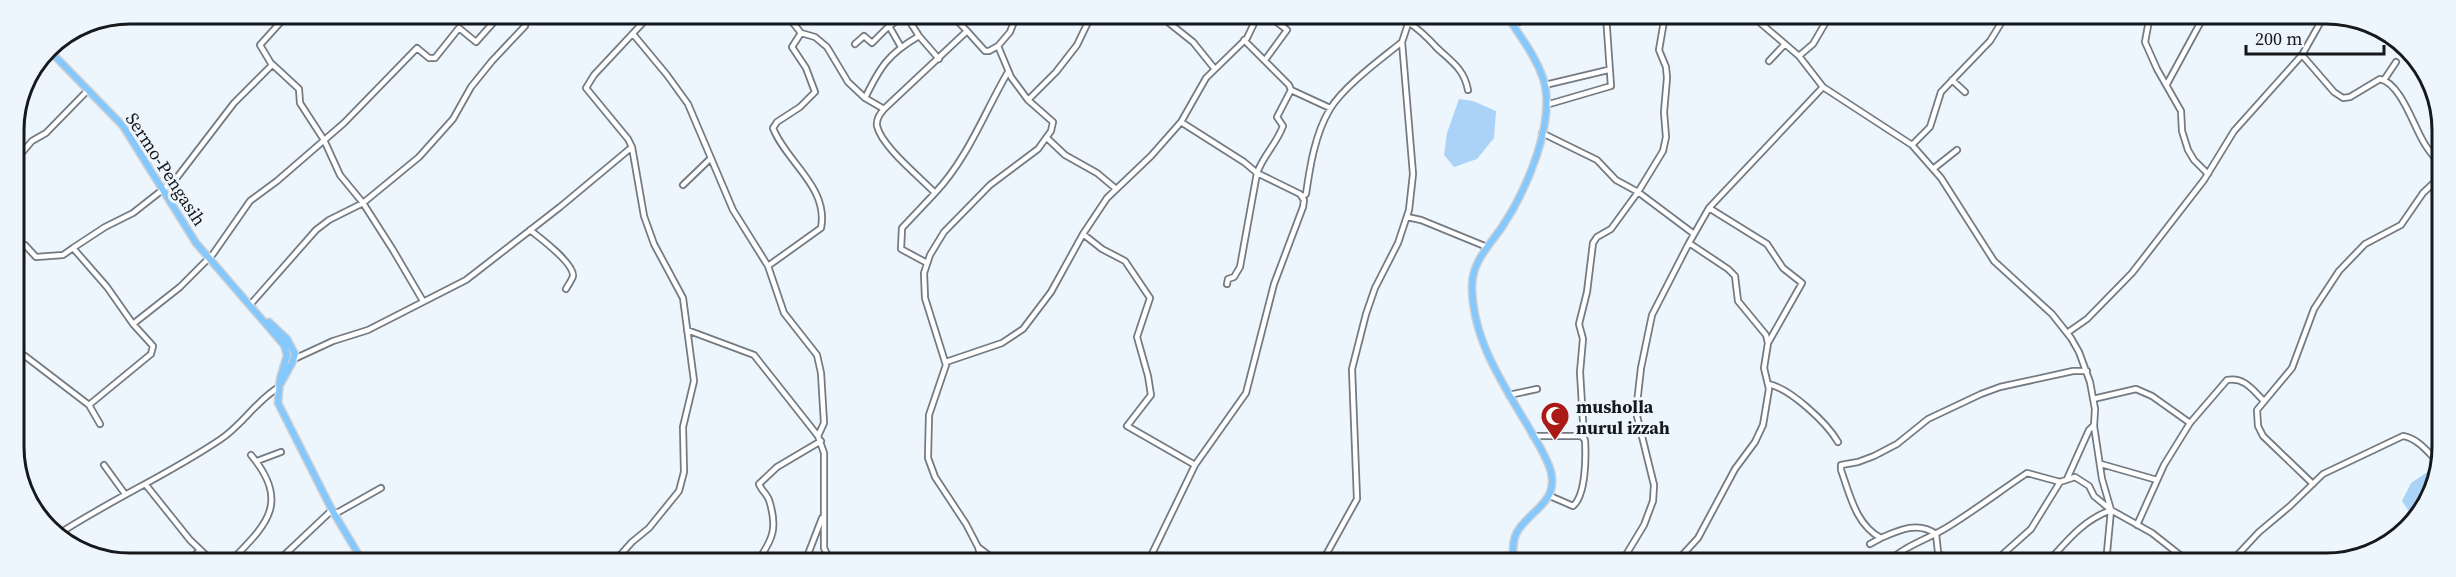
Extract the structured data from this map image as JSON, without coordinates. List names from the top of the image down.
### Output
{
  "streets": {
    "main road": ["Sermo-Pengasih"]
  },
  "places": {
    "mosque": ["musholla nurul izzah"]
  },
  "scale_bar": "200 m"
}
